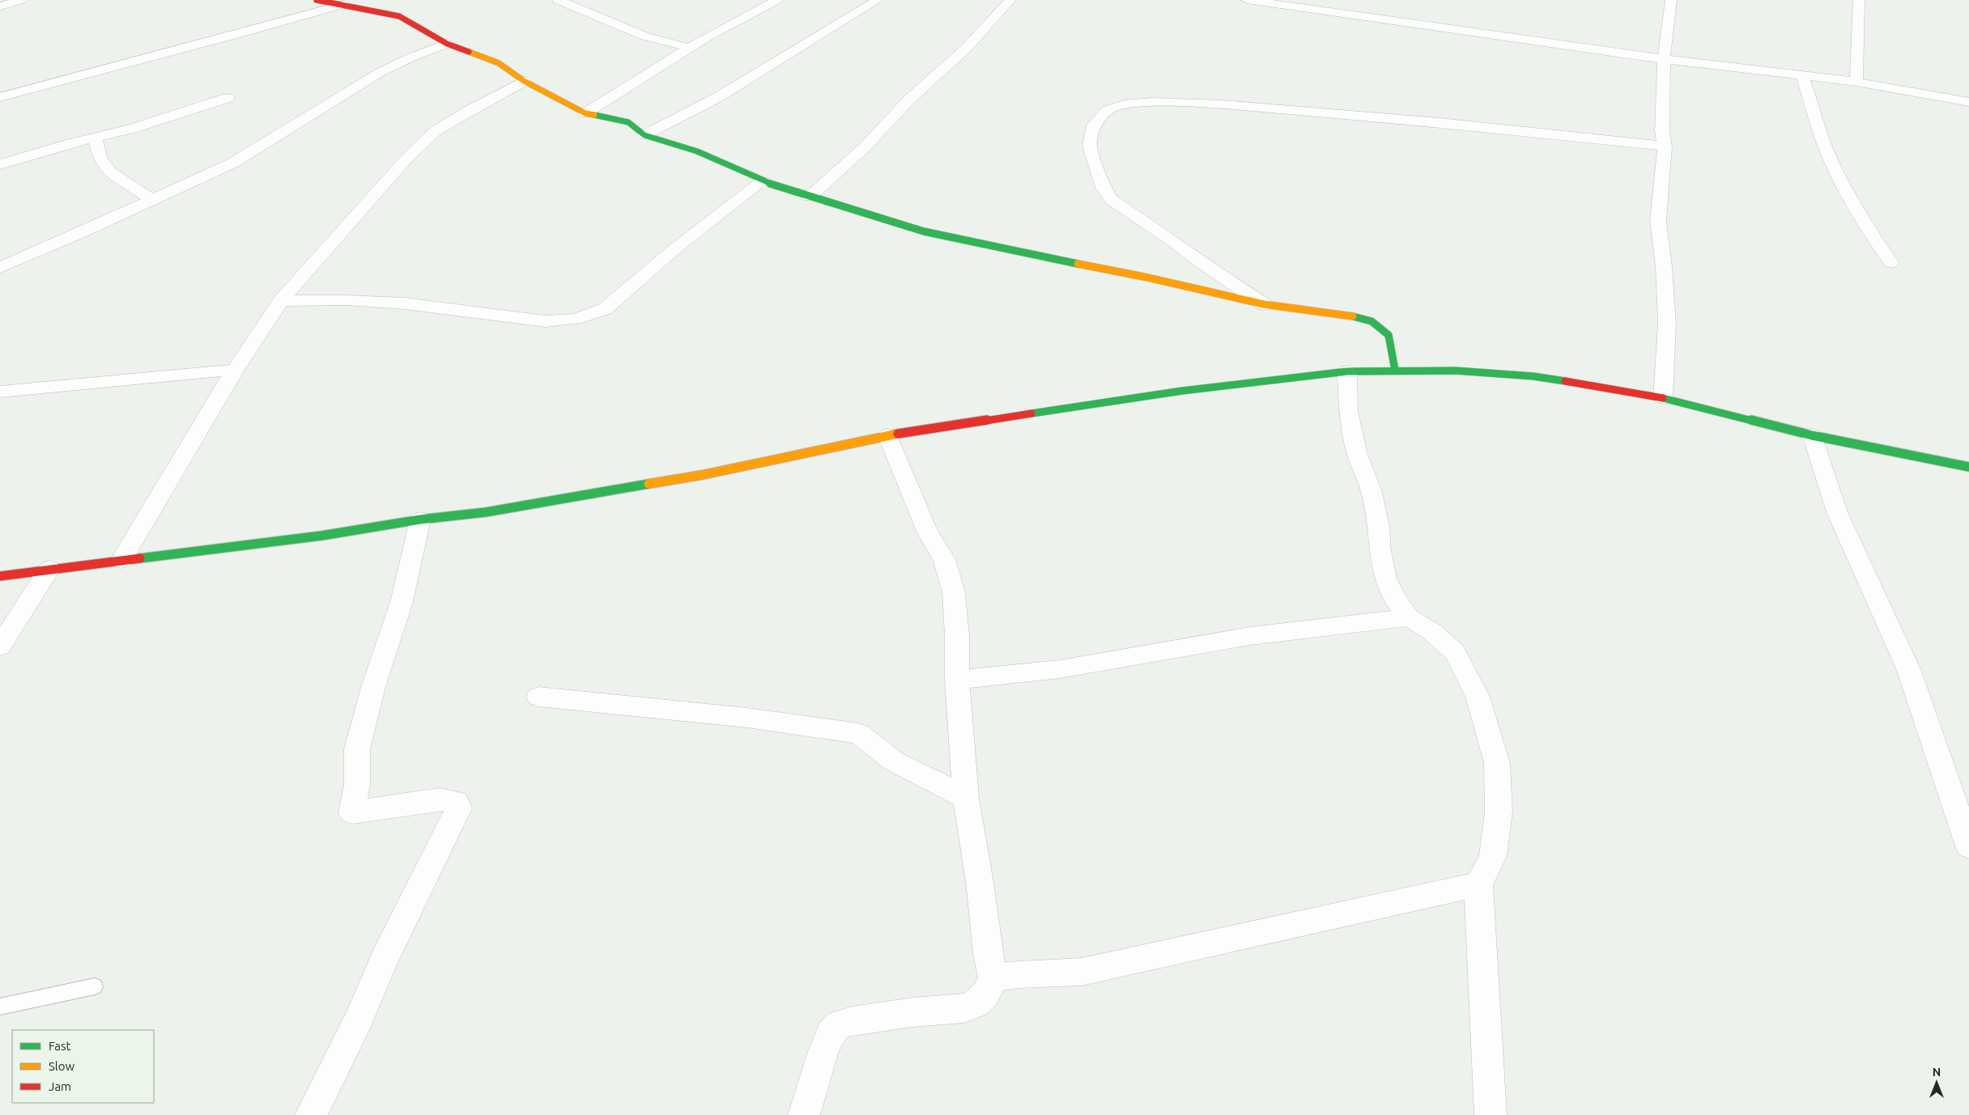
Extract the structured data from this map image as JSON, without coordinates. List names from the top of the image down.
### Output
{
  "legend": ["Fast", "Slow", "Jam"],
  "north": "top"
}
